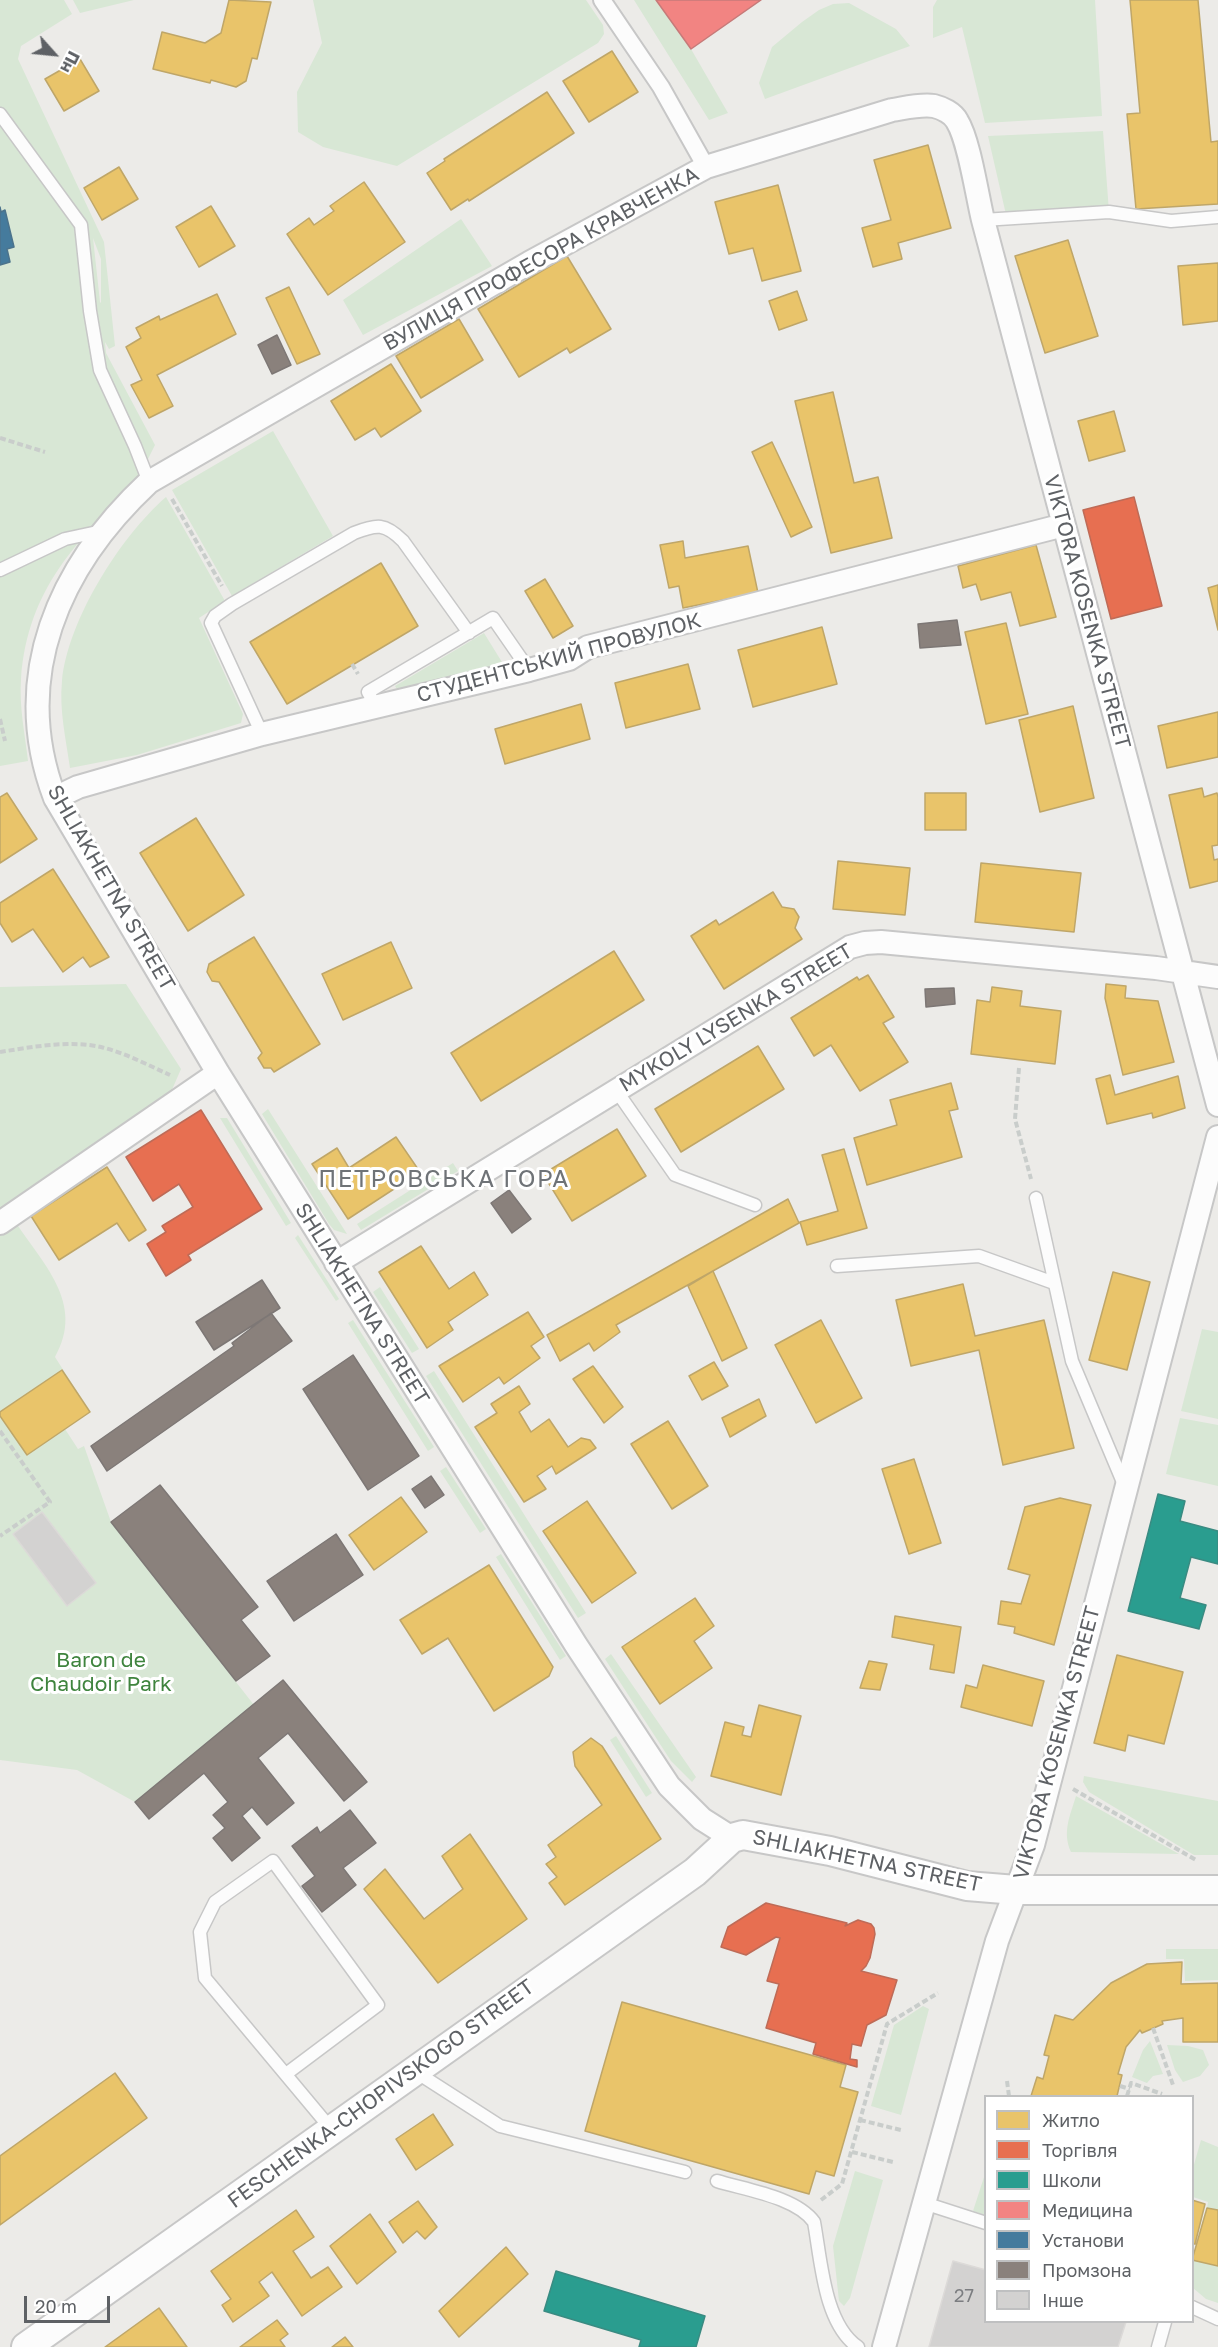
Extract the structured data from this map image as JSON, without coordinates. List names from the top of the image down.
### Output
{
  "streets": {
    "street": [
      "ВУЛИЦЯ ПРОФЕСОРА КРАВЧЕНКА",
      "VIKTORA KOSENKA STREET",
      "СТУДЕНТСЬКИЙ ПРОВУЛОК",
      "SHLIAKHETNA STREET",
      "MYKOLY LYSENKA STREET",
      "FESCHENKA-CHOPIVSKOGO STREET"
    ]
  },
  "crossings": [
    ["ВУЛИЦЯ ПРОФЕСОРА КРАВЧЕНКА", "VIKTORA KOSENKA STREET"],
    ["ВУЛИЦЯ ПРОФЕСОРА КРАВЧЕНКА", "SHLIAKHETNA STREET"],
    ["VIKTORA KOSENKA STREET", "СТУДЕНТСЬКИЙ ПРОВУЛОК"],
    ["VIKTORA KOSENKA STREET", "SHLIAKHETNA STREET"],
    ["VIKTORA KOSENKA STREET", "MYKOLY LYSENKA STREET"],
    ["СТУДЕНТСЬКИЙ ПРОВУЛОК", "SHLIAKHETNA STREET"],
    ["SHLIAKHETNA STREET", "MYKOLY LYSENKA STREET"],
    ["SHLIAKHETNA STREET", "FESCHENKA-CHOPIVSKOGO STREET"]
  ],
  "districts": ["ПЕТРОВСЬКА ГОРА"],
  "parks": ["Baron de Chaudoir Park"],
  "house_numbers": ["27"],
  "legend": [
    "Житло",
    "Торгівля",
    "Школи",
    "Медицина",
    "Установи",
    "Промзона",
    "Інше"
  ],
  "scale_bar": "20 m",
  "north": "bottom right"
}
